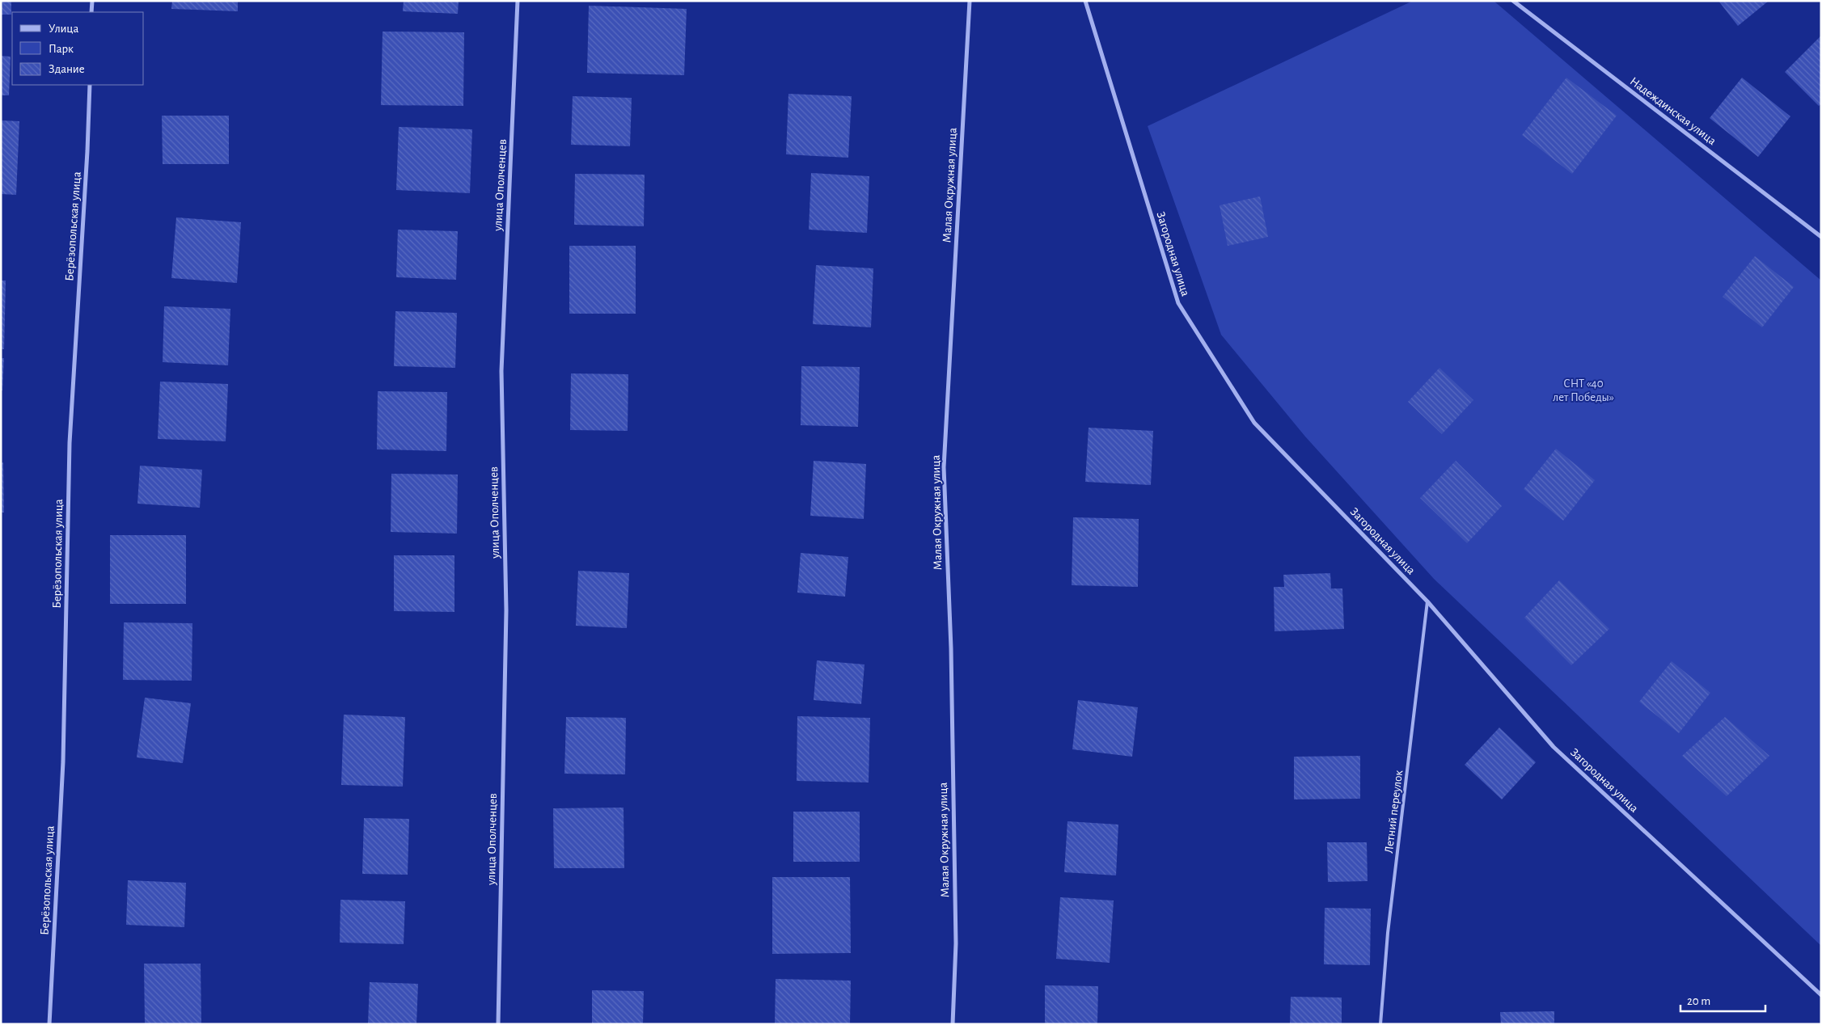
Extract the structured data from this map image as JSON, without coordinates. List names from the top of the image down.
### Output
{
  "streets": {
    "street": [
      "Надеждинская улица",
      "улица Ополченцев",
      "Малая Окружная улица",
      "Берёзопольская улица",
      "Загородная улица"
    ],
    "lane": ["Летний переулок"]
  },
  "crossings": [
    ["Загородная улица", "Летний переулок"]
  ],
  "parks": ["СНТ «40 лет Победы»"],
  "legend": ["Улица", "Парк", "Здание"],
  "scale_bar": "20 m"
}
